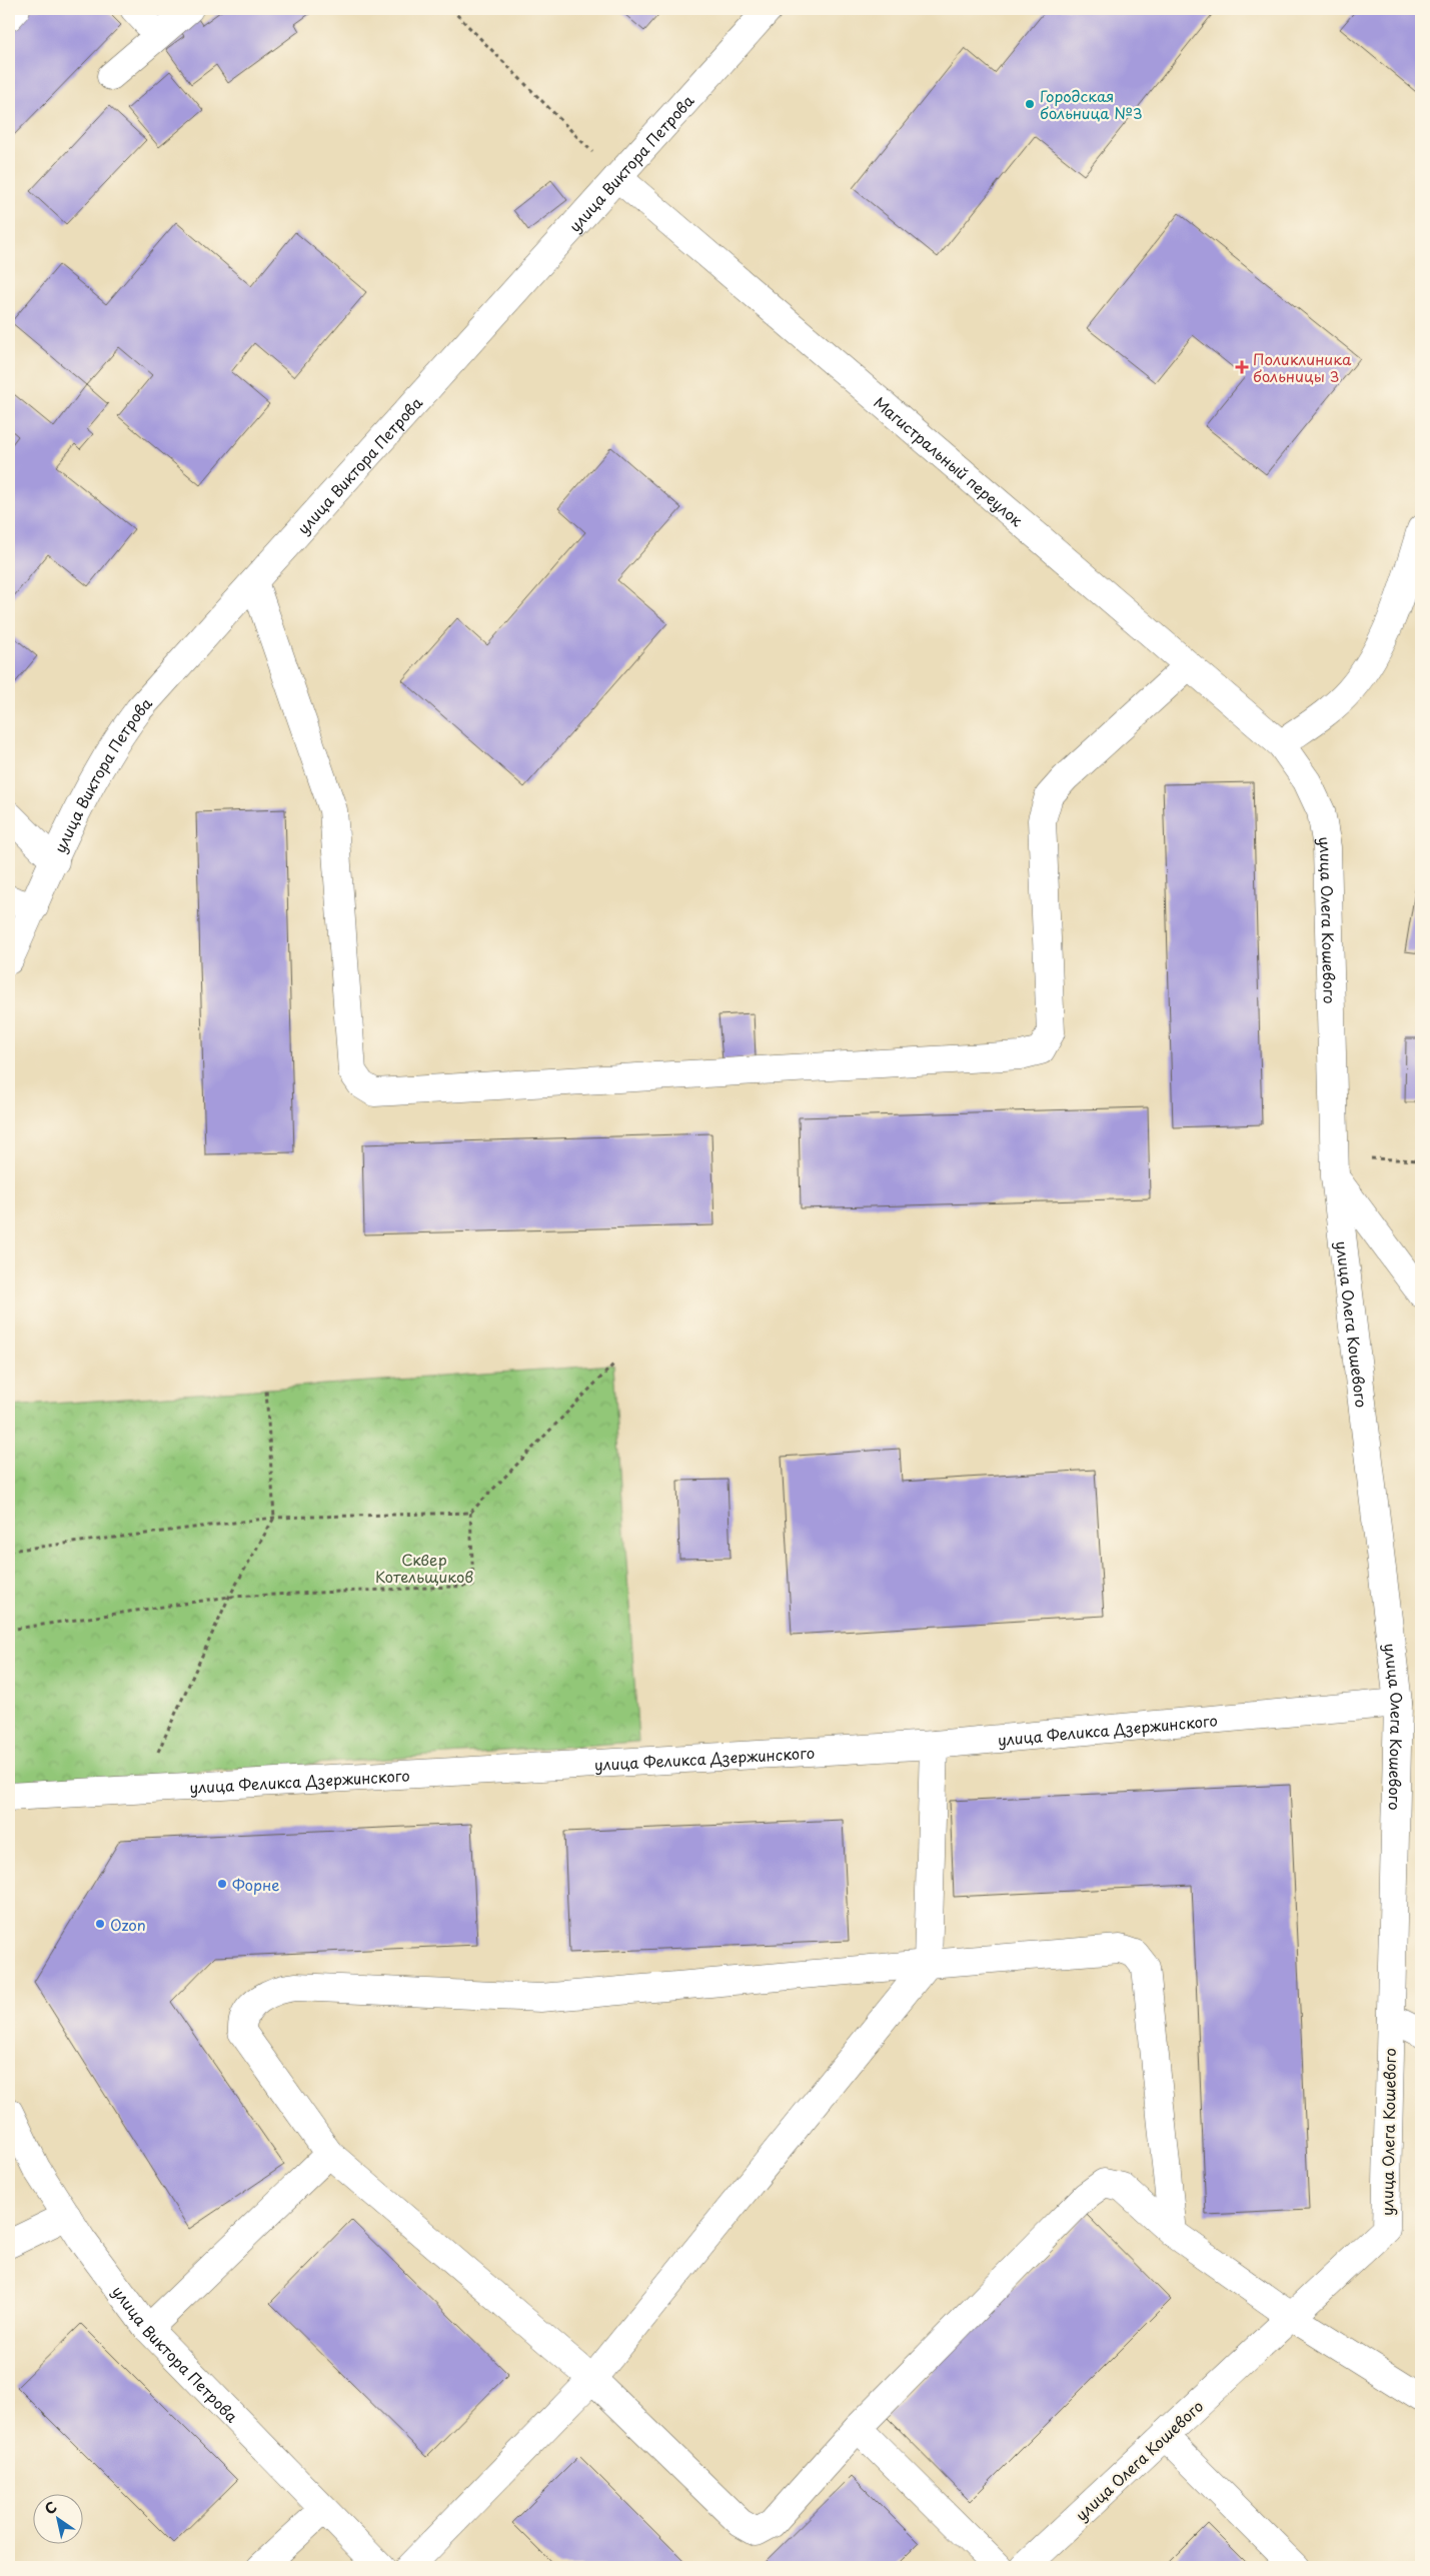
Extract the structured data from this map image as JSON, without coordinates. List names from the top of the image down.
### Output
{
  "streets": {
    "street": [
      "улица Виктора Петрова",
      "Магистральный переулок",
      "улица Олега Кошевого",
      "улица Феликса Дзержинского"
    ]
  },
  "crossings": [
    ["улица Виктора Петрова", "Магистральный переулок"],
    ["Магистральный переулок", "улица Олега Кошевого"],
    ["улица Олега Кошевого", "улица Феликса Дзержинского"]
  ],
  "parks": ["Сквер Котельщиков"],
  "places": {
    "other": ["Городская больница №3", "Форне", "Ozon"],
    "health": ["Поликлиника больницы 3"]
  },
  "north": "top left"
}
